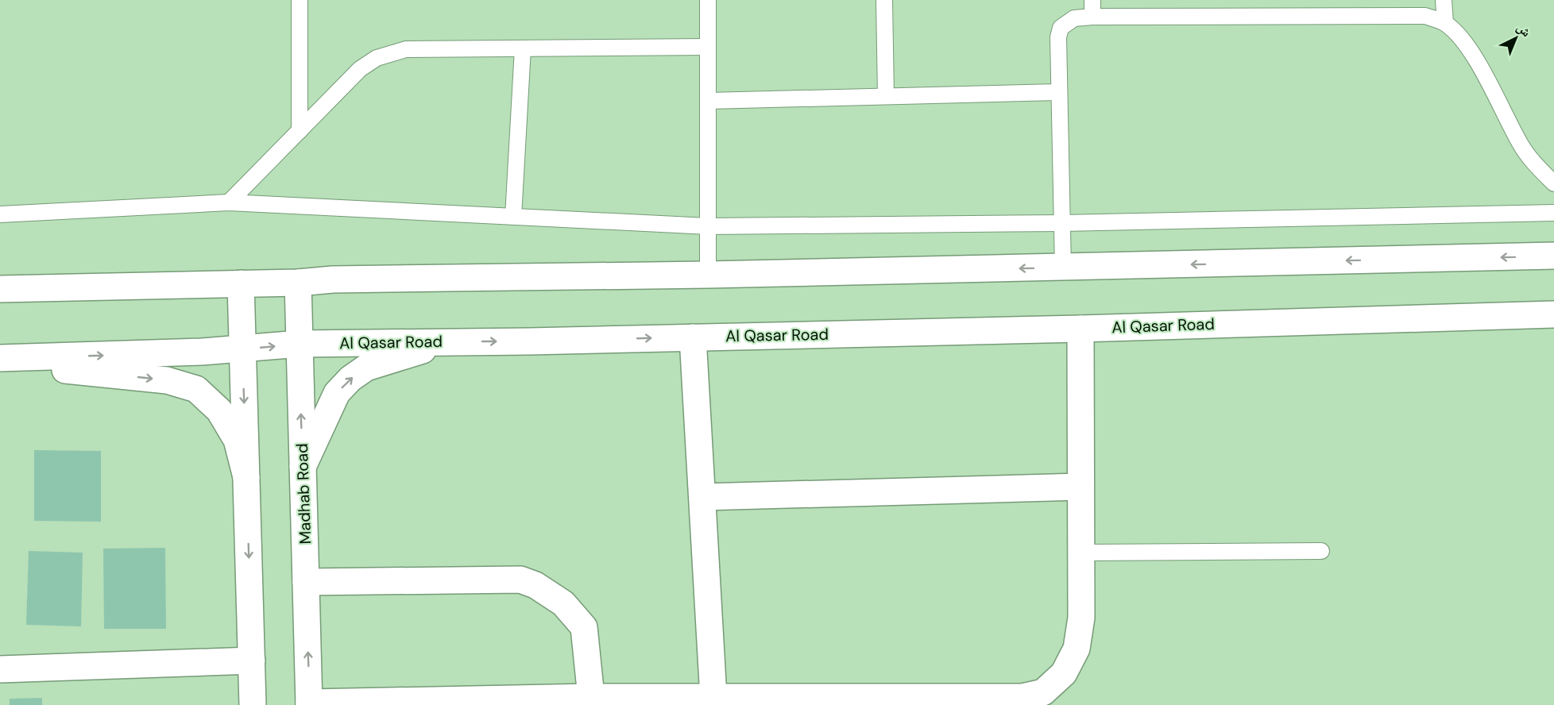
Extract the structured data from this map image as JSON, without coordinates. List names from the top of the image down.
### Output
{
  "streets": {
    "main road": ["Al Qasar Road", "Madhab Road"]
  },
  "crossings": [
    ["Al Qasar Road", "Madhab Road"]
  ],
  "north": "top right"
}
